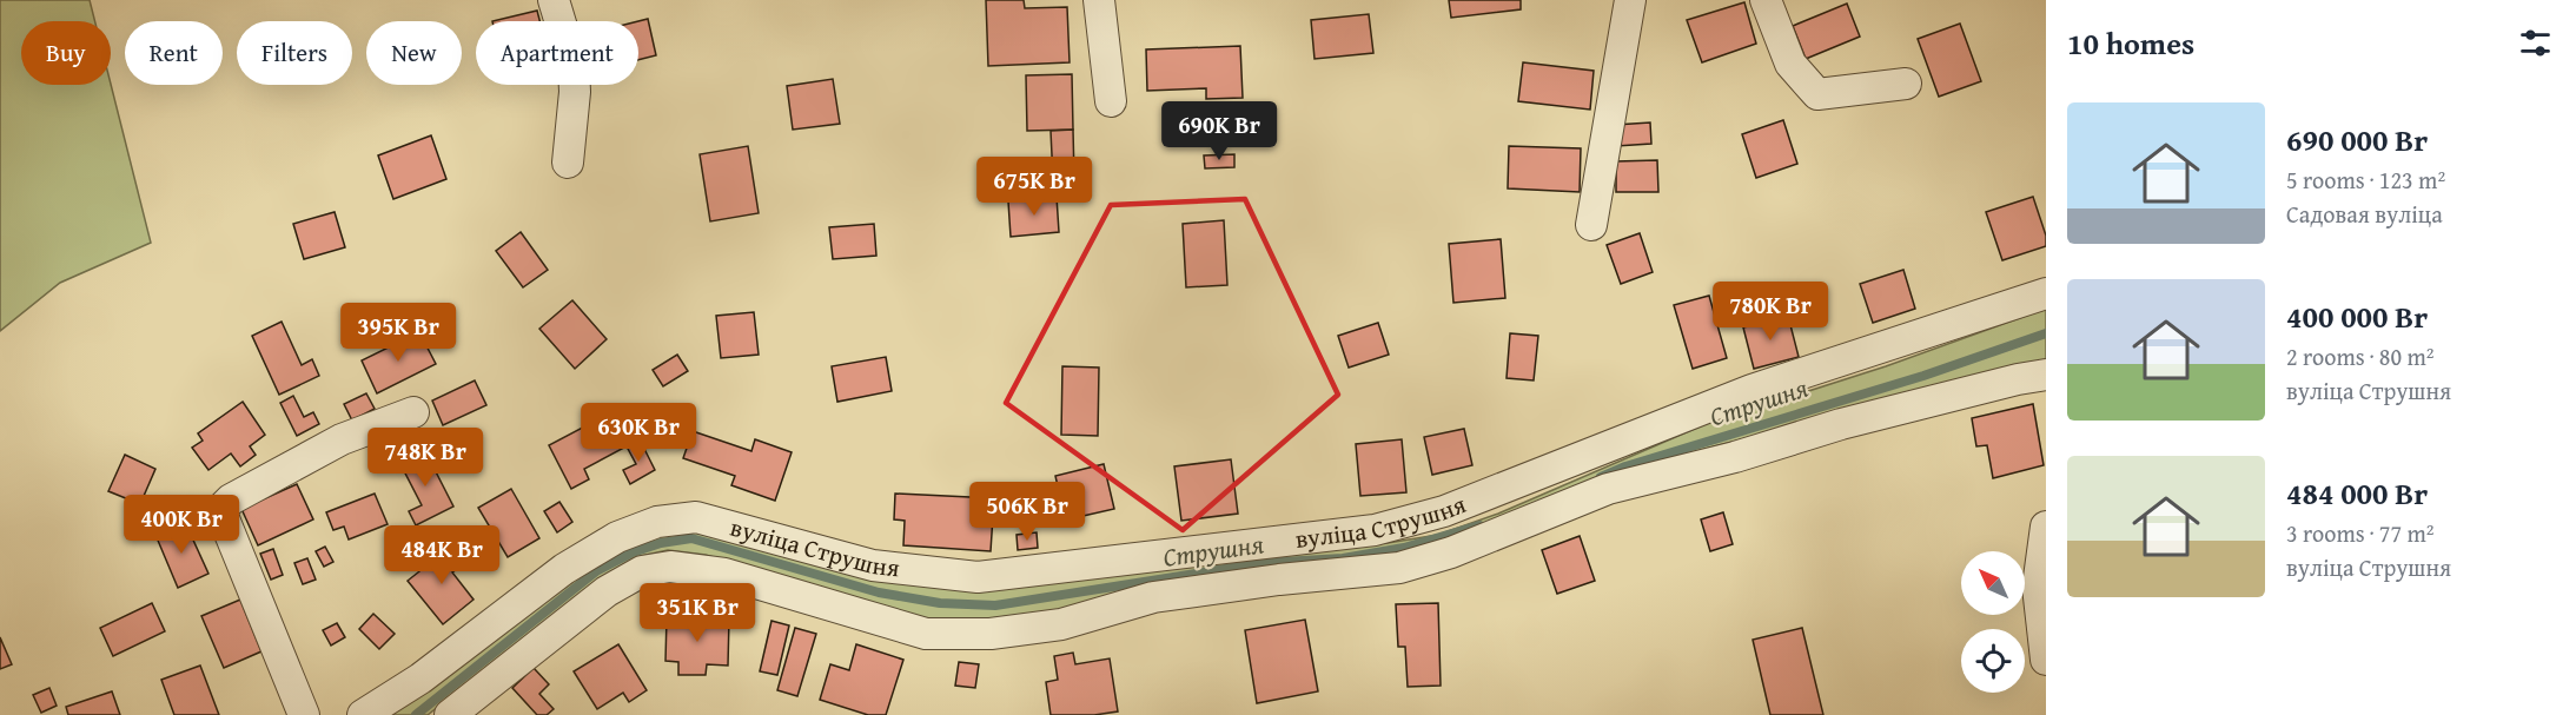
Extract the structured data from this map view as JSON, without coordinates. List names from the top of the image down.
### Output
{
  "streets": {
    "street": ["вуліца Струшня"]
  },
  "water": ["Струшня"],
  "north": "top left",
  "page": {
    "heading": "10 homes",
    "chip": [
      "Buy",
      "Rent",
      "Filters",
      "New",
      "Apartment"
    ],
    "list": [
      {
        "name": "690 000 Br",
        "note": "5 rooms · 123 m² · Садовая вуліца"
      },
      {
        "name": "400 000 Br",
        "note": "2 rooms · 80 m² · вуліца Струшня"
      },
      {
        "name": "484 000 Br",
        "note": "3 rooms · 77 m² · вуліца Струшня"
      }
    ],
    "price": [
      "690K Br",
      "675K Br",
      "780K Br",
      "395K Br",
      "630K Br",
      "748K Br",
      "506K Br",
      "400K Br",
      "484K Br",
      "351K Br"
    ]
  }
}
